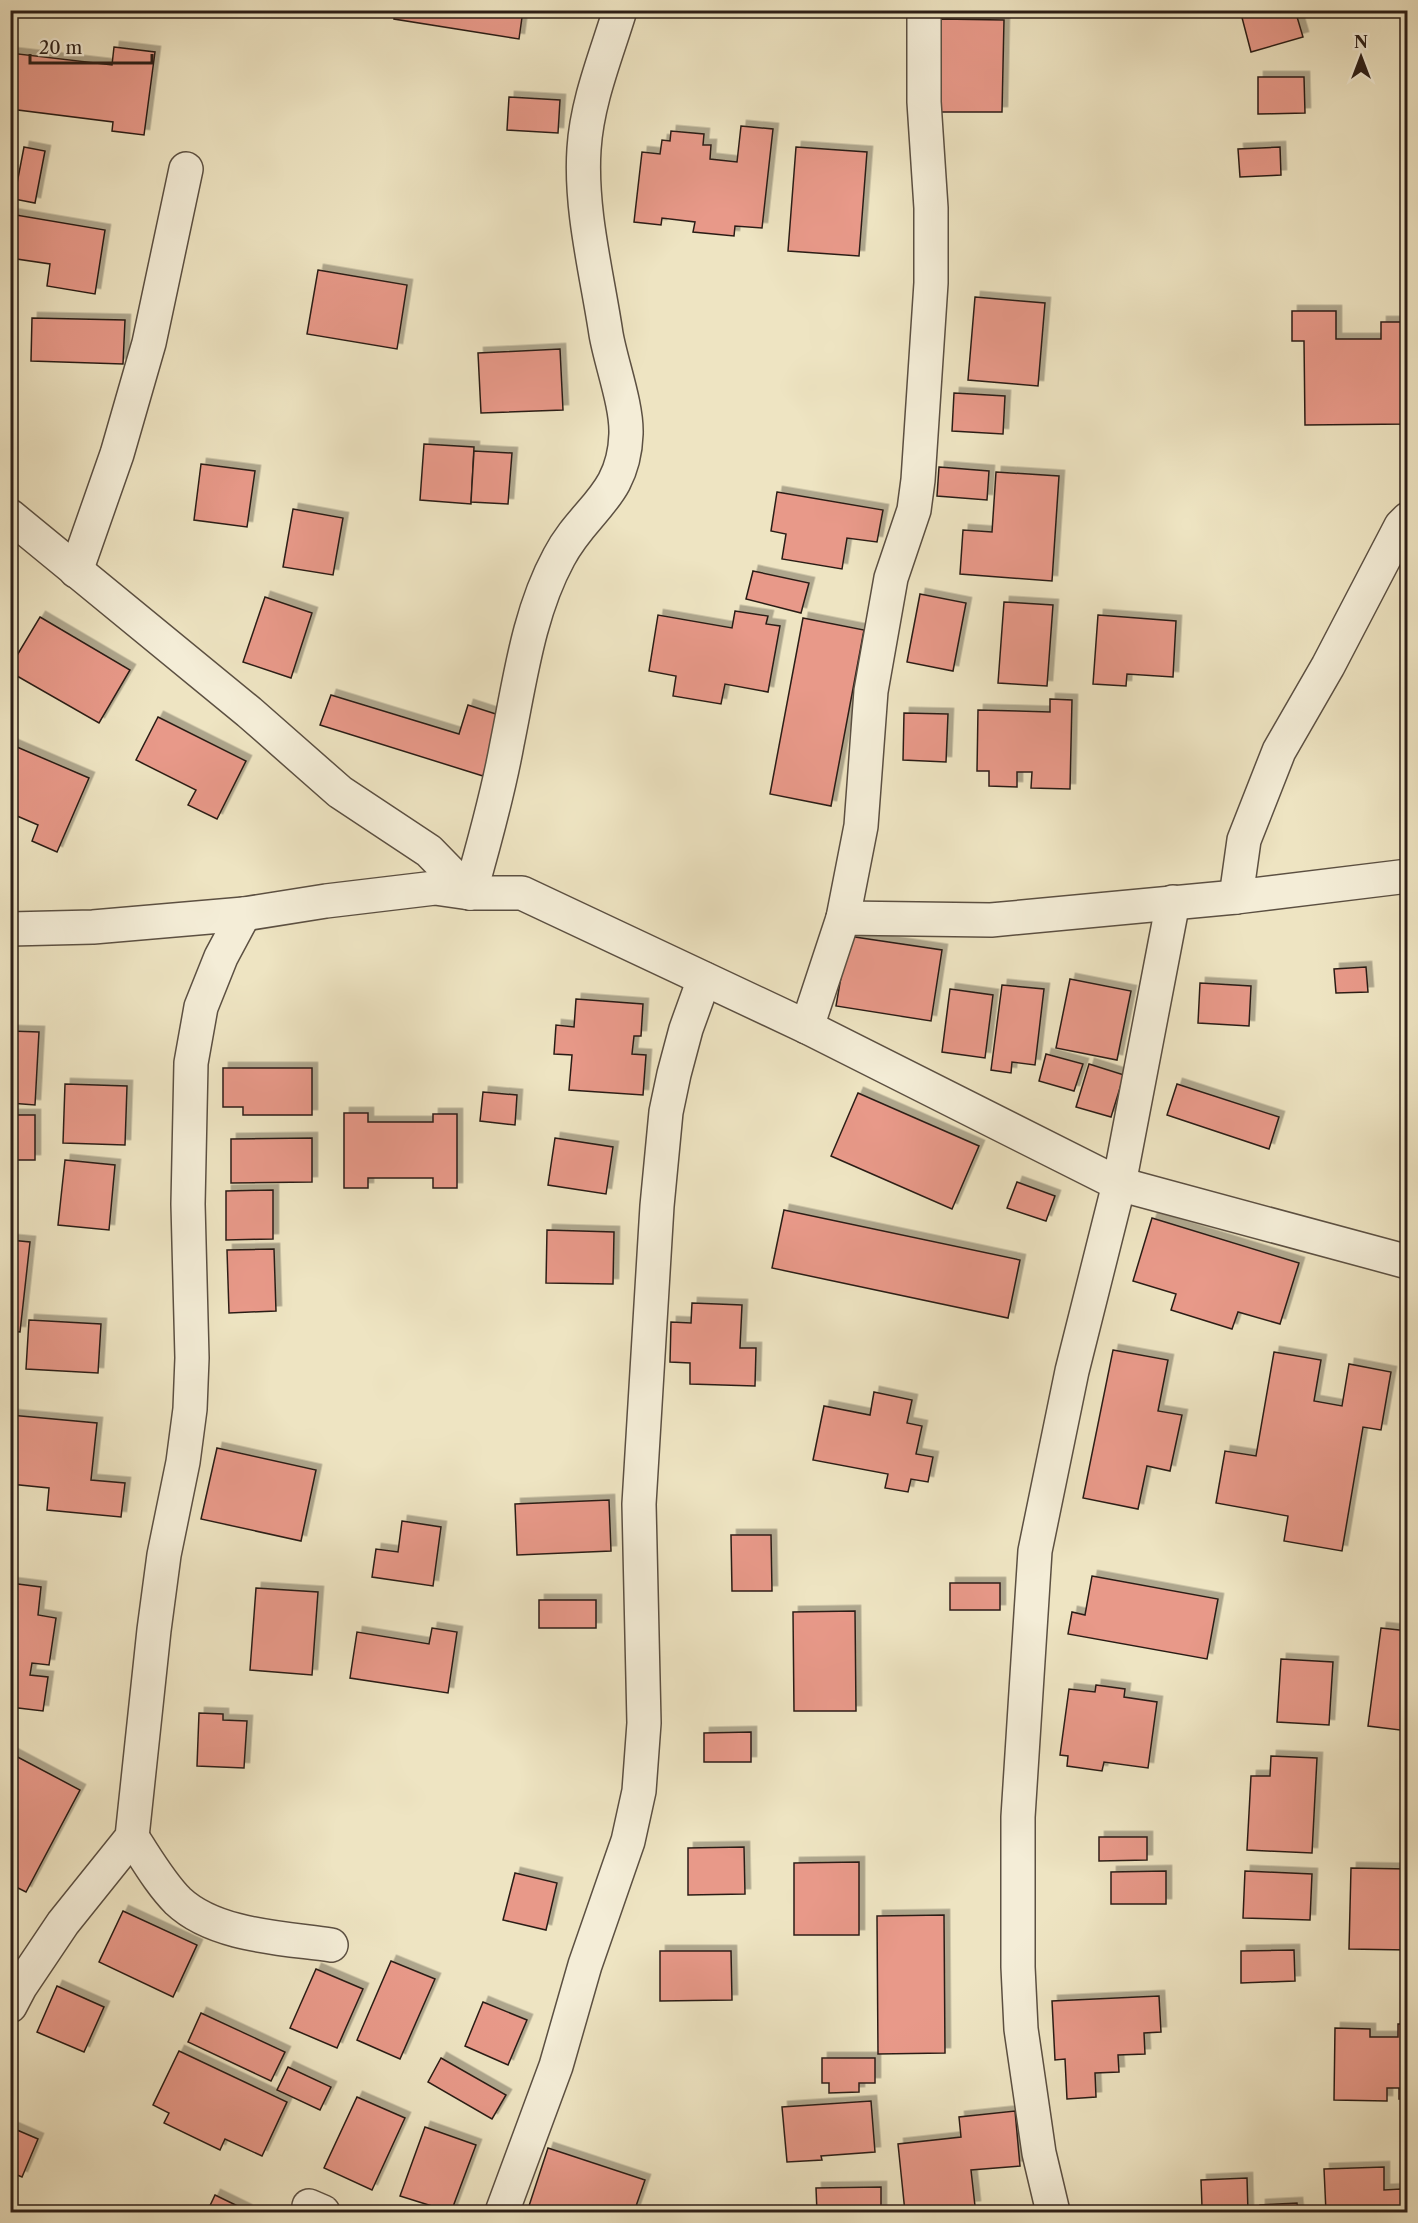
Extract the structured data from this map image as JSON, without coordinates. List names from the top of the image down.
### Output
{
  "scale_bar": "20 m",
  "north": "top"
}
